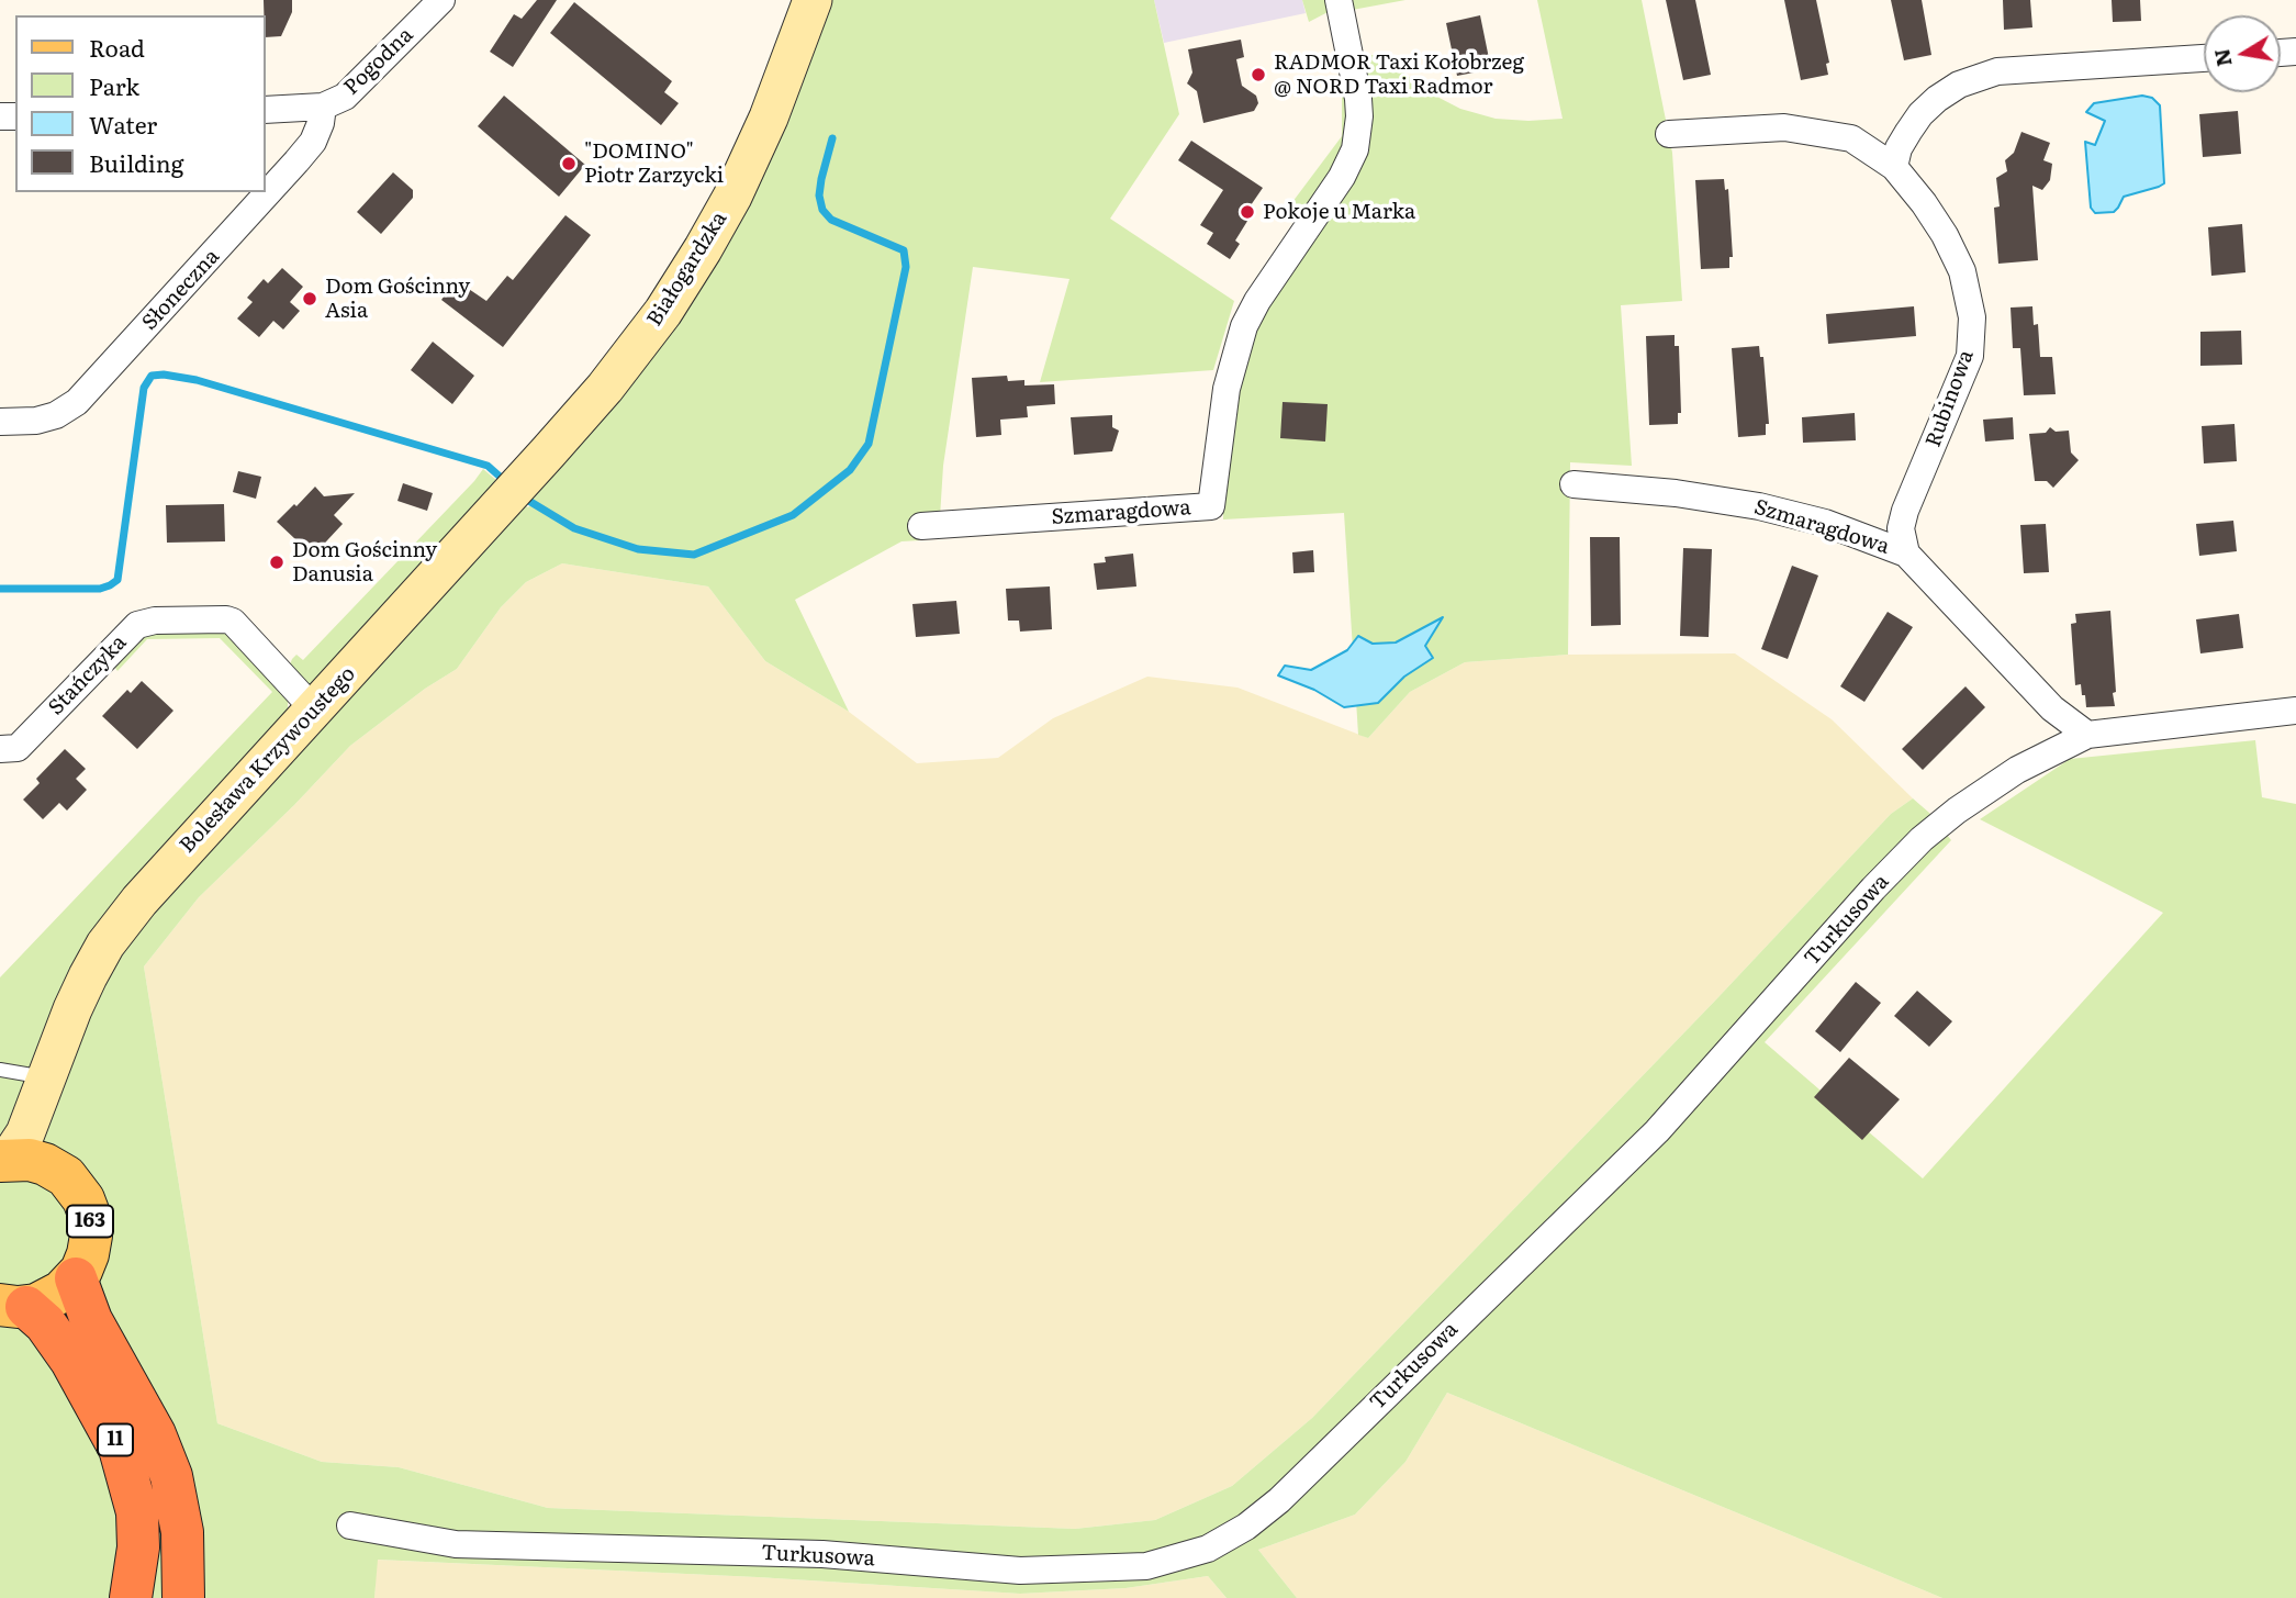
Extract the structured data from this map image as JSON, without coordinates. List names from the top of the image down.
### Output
{
  "streets": {
    "highway": ["11"],
    "main road": ["Białogardzka", "Bolesława Krzywoustego", "163"],
    "street": [
      "Pogodna",
      "Słoneczna",
      "Rubinowa",
      "Szmaragdowa",
      "Stańczyka",
      "Turkusowa"
    ]
  },
  "crossings": [
    ["Pogodna", "Słoneczna"],
    ["Białogardzka", "Bolesława Krzywoustego"],
    ["Rubinowa", "Szmaragdowa"],
    ["Szmaragdowa", "Turkusowa"],
    ["Stańczyka", "Bolesława Krzywoustego"],
    ["Bolesława Krzywoustego", "163"]
  ],
  "places": [
    "RADMOR Taxi Kołobrzeg @ NORD Taxi Radmor",
    "\"DOMINO\" Piotr Zarzycki",
    "Pokoje u Marka",
    "Dom Gościnny Asia",
    "Dom Gościnny Danusia"
  ],
  "legend": [
    "Road",
    "Park",
    "Water",
    "Building"
  ],
  "north": "left"
}
